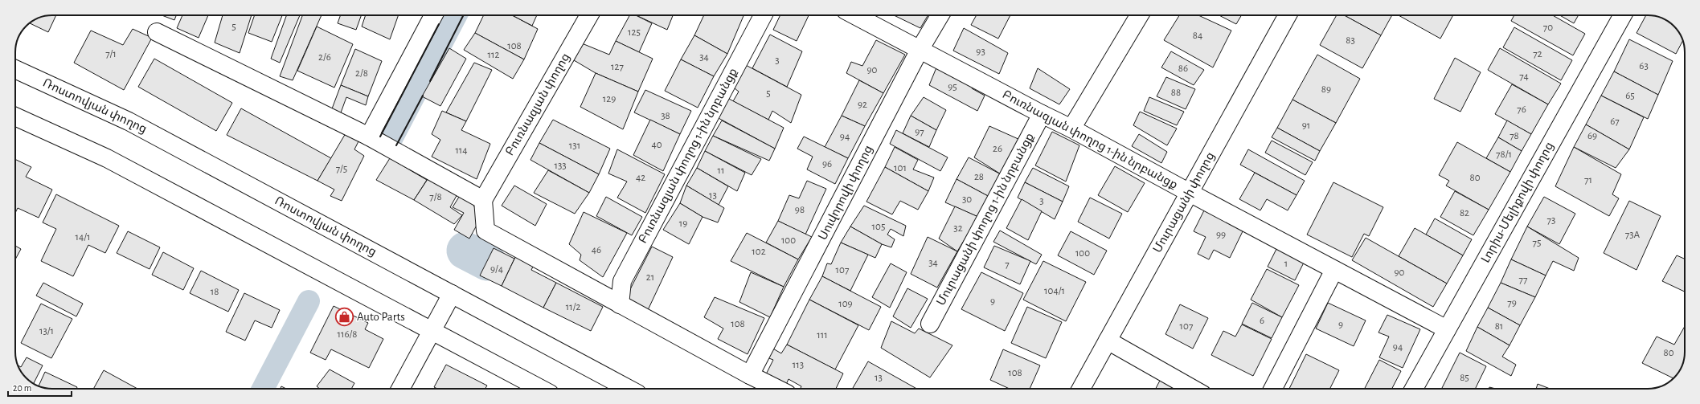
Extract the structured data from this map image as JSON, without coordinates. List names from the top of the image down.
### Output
{
  "streets": {
    "street": [
      "Բուռնազյան փողոց",
      "Ռոստովյան փողոց",
      "Բուռնազյան փողոց 1-ին նրբանցք",
      "Սուվորովի փողոց",
      "Մուրացանի փողոց",
      "Լորիս-Մելիքովի փողոց",
      "Մուրացանի փողոց 1-ին նրբանցք"
    ]
  },
  "crossings": [
    ["Բուռնազյան փողոց 1-ին նրբանցք", "Սուվորովի փողոց"],
    ["Բուռնազյան փողոց 1-ին նրբանցք", "Մուրացանի փողոց"],
    ["Բուռնազյան փողոց 1-ին նրբանցք", "Լորիս-Մելիքովի փողոց"],
    ["Բուռնազյան փողոց 1-ին նրբանցք", "Մուրացանի փողոց 1-ին նրբանցք"]
  ],
  "places": {
    "shop": ["Auto Parts"]
  },
  "house_numbers": [
    "5",
    "70",
    "125",
    "84",
    "83",
    "108",
    "93",
    "7/1",
    "72",
    "112",
    "2/6",
    "34",
    "3",
    "63",
    "127",
    "86",
    "90",
    "2/8",
    "74",
    "95",
    "89",
    "88",
    "5",
    "65",
    "129",
    "92",
    "76",
    "38",
    "67",
    "91",
    "97",
    "78",
    "69",
    "94",
    "40",
    "131",
    "26",
    "114",
    "78/1",
    "96",
    "133",
    "101",
    "7/5",
    "11",
    "28",
    "42",
    "80",
    "71",
    "13",
    "7/8",
    "30",
    "3",
    "98",
    "82",
    "73",
    "19",
    "105",
    "32",
    "99",
    "73А",
    "14/1",
    "100",
    "75",
    "46",
    "102",
    "100",
    "34",
    "1",
    "7",
    "9/4",
    "107",
    "90",
    "21",
    "77",
    "104/1",
    "18",
    "9",
    "79",
    "109",
    "11/2",
    "6",
    "108",
    "9",
    "107",
    "81",
    "13/1",
    "116/8",
    "111",
    "94",
    "80",
    "113",
    "108",
    "13",
    "85"
  ],
  "scale_bar": "20 m"
}
